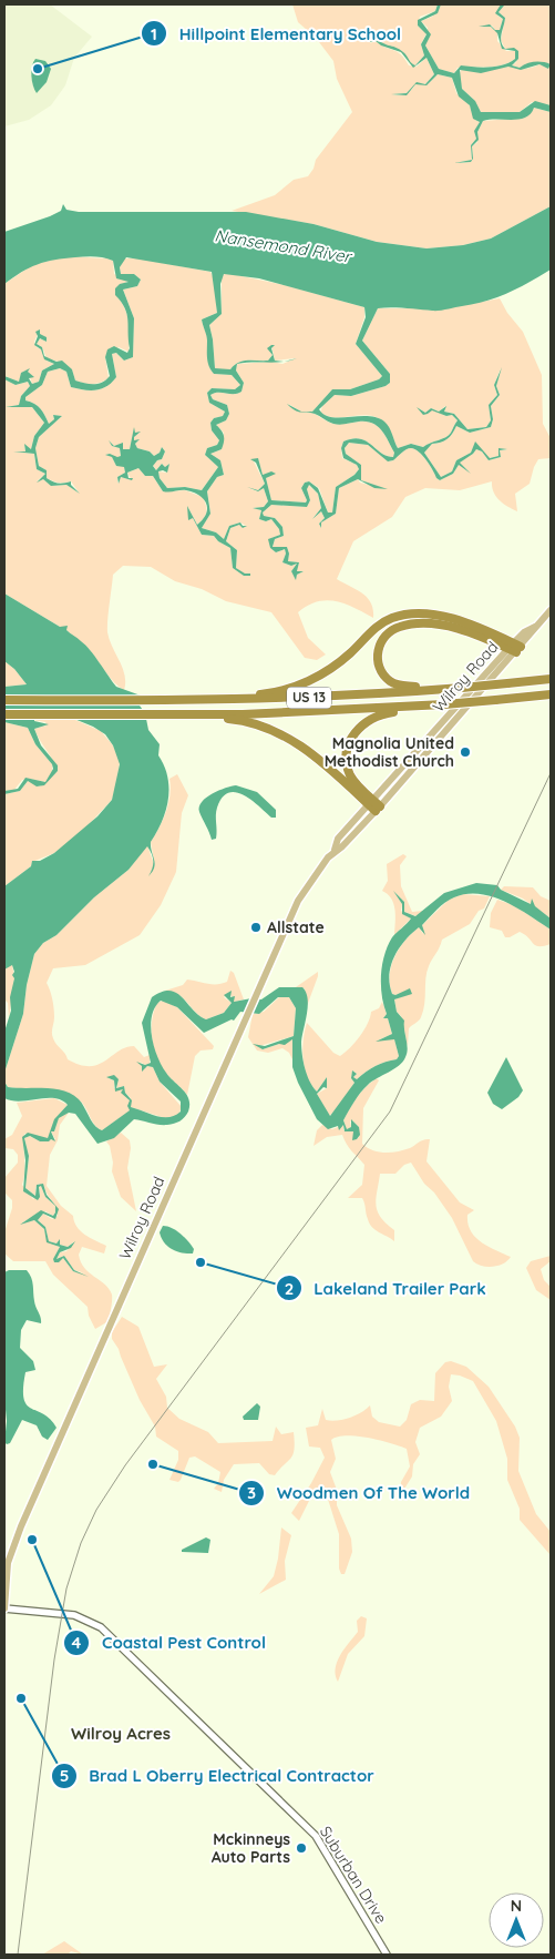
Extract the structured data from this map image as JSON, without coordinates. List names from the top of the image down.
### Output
{
  "streets": {
    "highway": ["US 13"],
    "main road": ["Wilroy Road", "Suburban Drive"]
  },
  "crossings": [
    ["Wilroy Road", "Suburban Drive"]
  ],
  "districts": ["Wilroy Acres"],
  "water": ["Nansemond River"],
  "places": [
    "Hillpoint Elementary School",
    "Magnolia United Methodist Church",
    "Allstate",
    "Lakeland Trailer Park",
    "Woodmen Of The World",
    "Coastal Pest Control",
    "Brad L Oberry Electrical Contractor",
    "Mckinneys Auto Parts"
  ],
  "north": "top"
}
